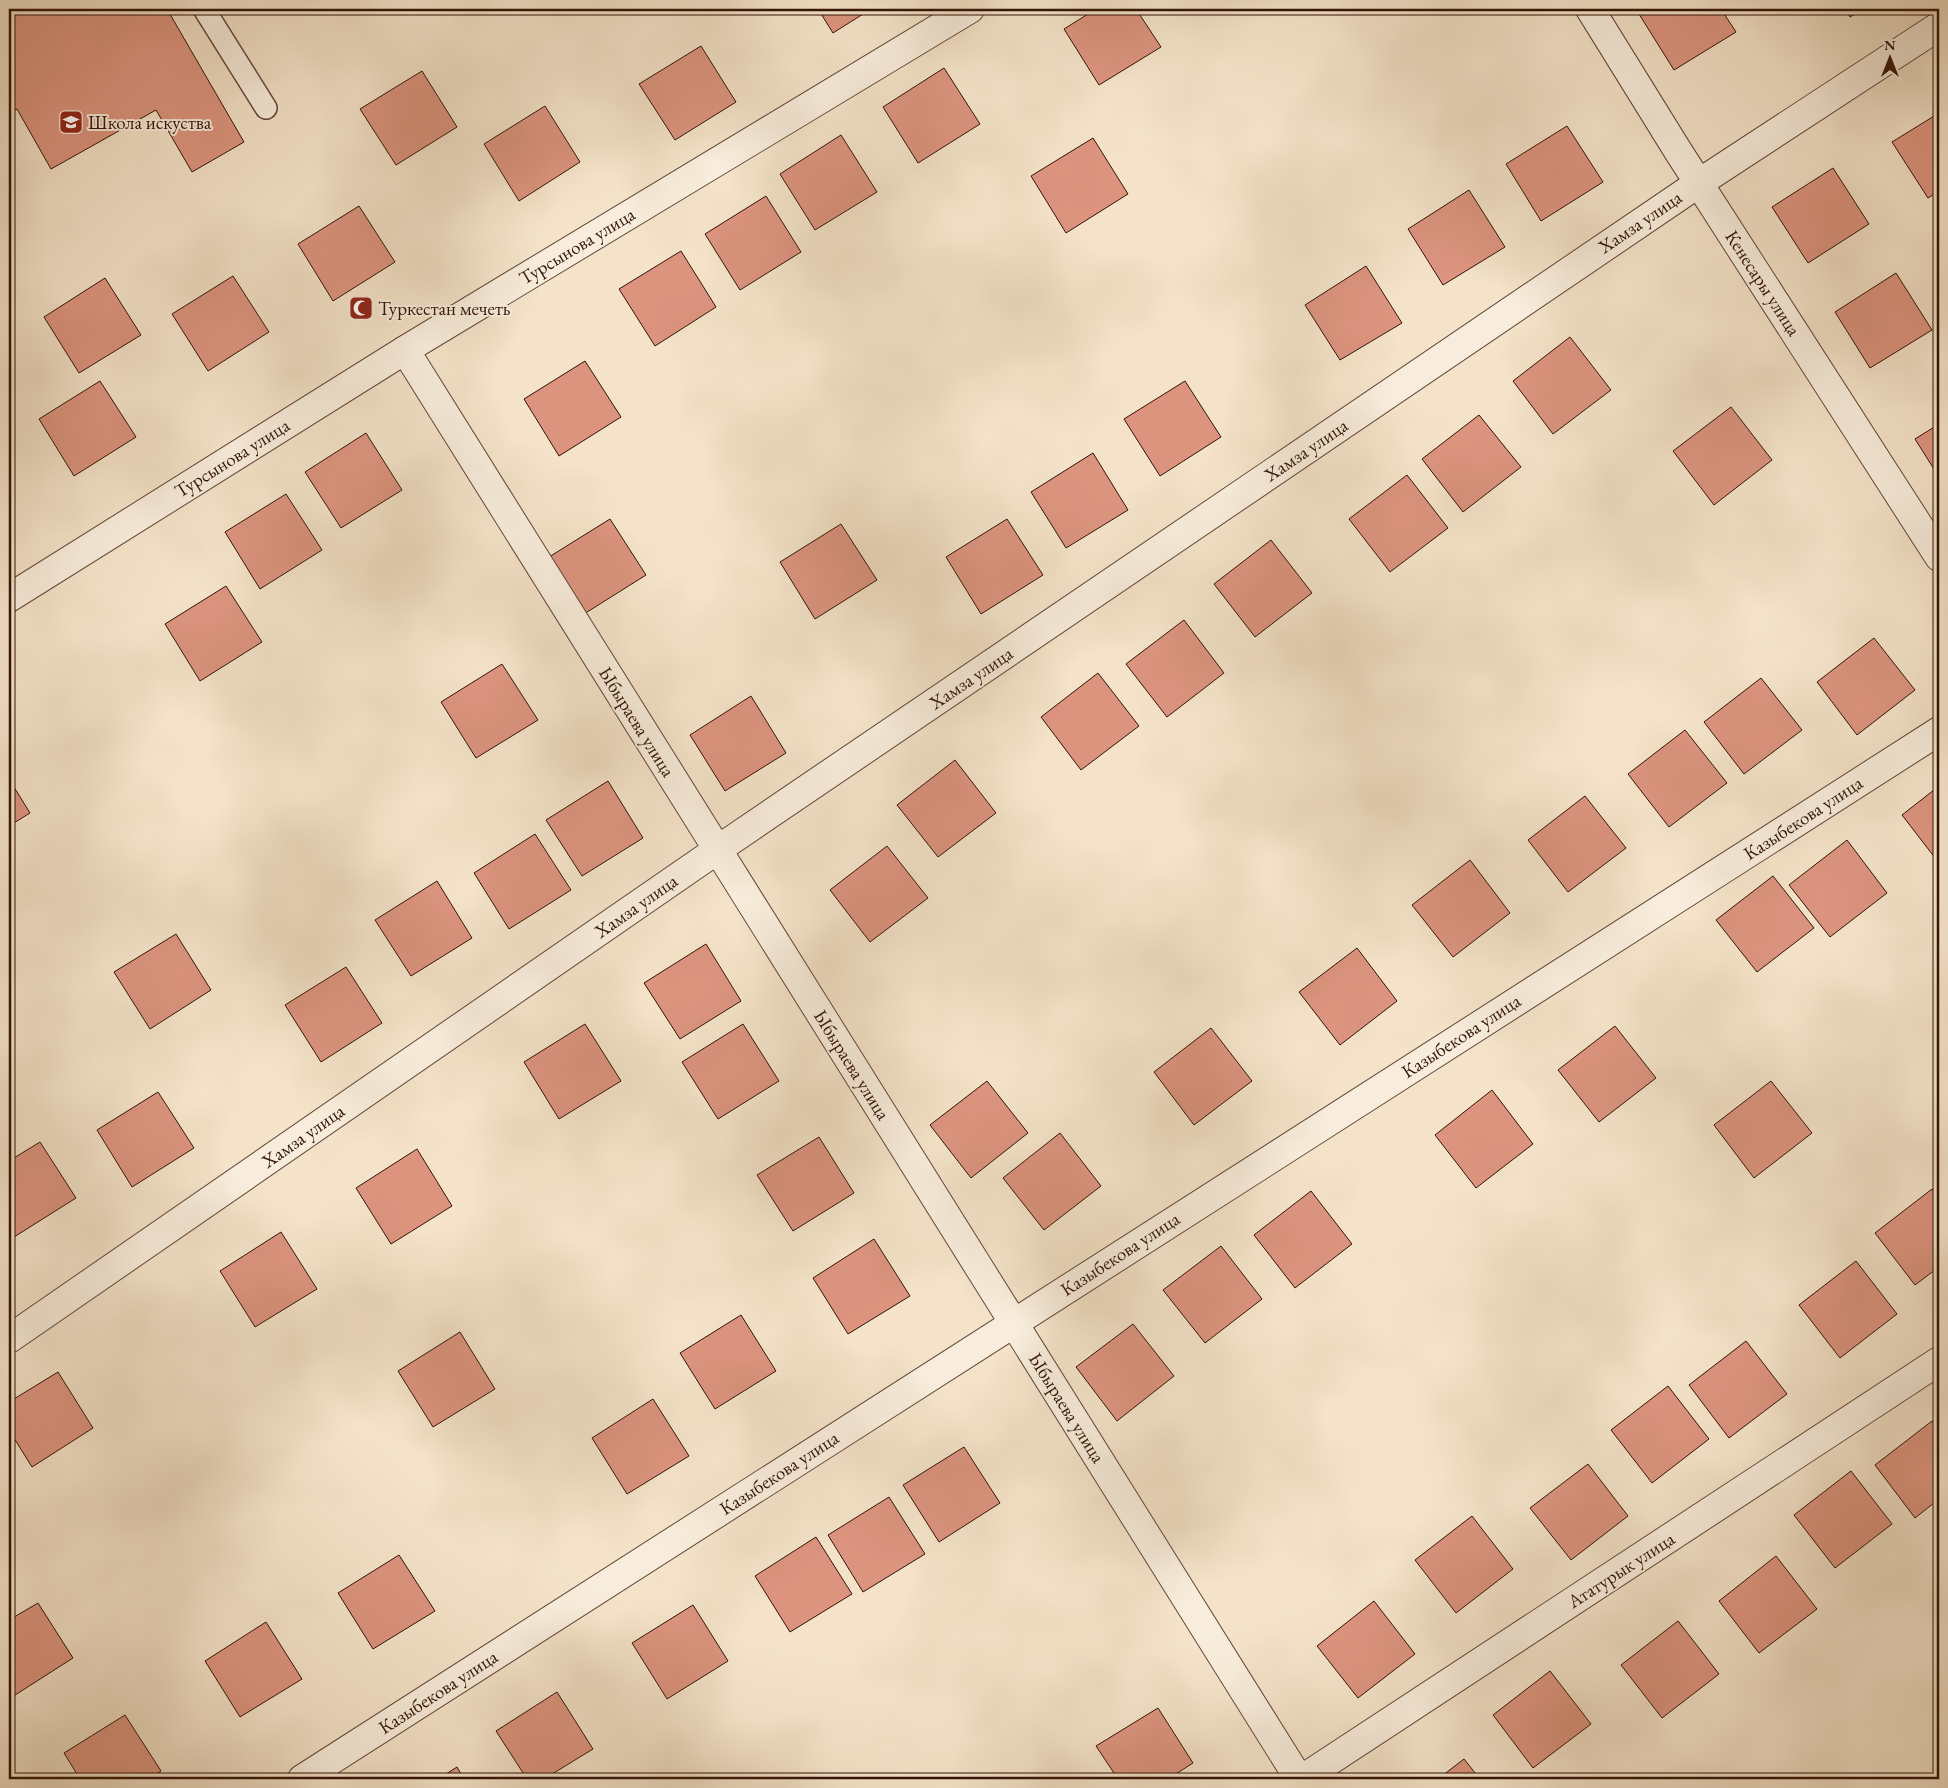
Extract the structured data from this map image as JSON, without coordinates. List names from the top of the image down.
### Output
{
  "streets": {
    "street": [
      "Хамза улица",
      "Турсынова улица",
      "Кенесары улица",
      "Ыбыраева улица",
      "Казыбекова улица",
      "Ататурык улица"
    ]
  },
  "crossings": [
    ["Хамза улица", "Кенесары улица"],
    ["Хамза улица", "Ыбыраева улица"],
    ["Турсынова улица", "Ыбыраева улица"],
    ["Ыбыраева улица", "Казыбекова улица"],
    ["Ыбыраева улица", "Ататурык улица"]
  ],
  "places": {
    "school or university": ["Школа искуства"],
    "mosque": ["Туркестан мечеть"]
  },
  "north": "top"
}
